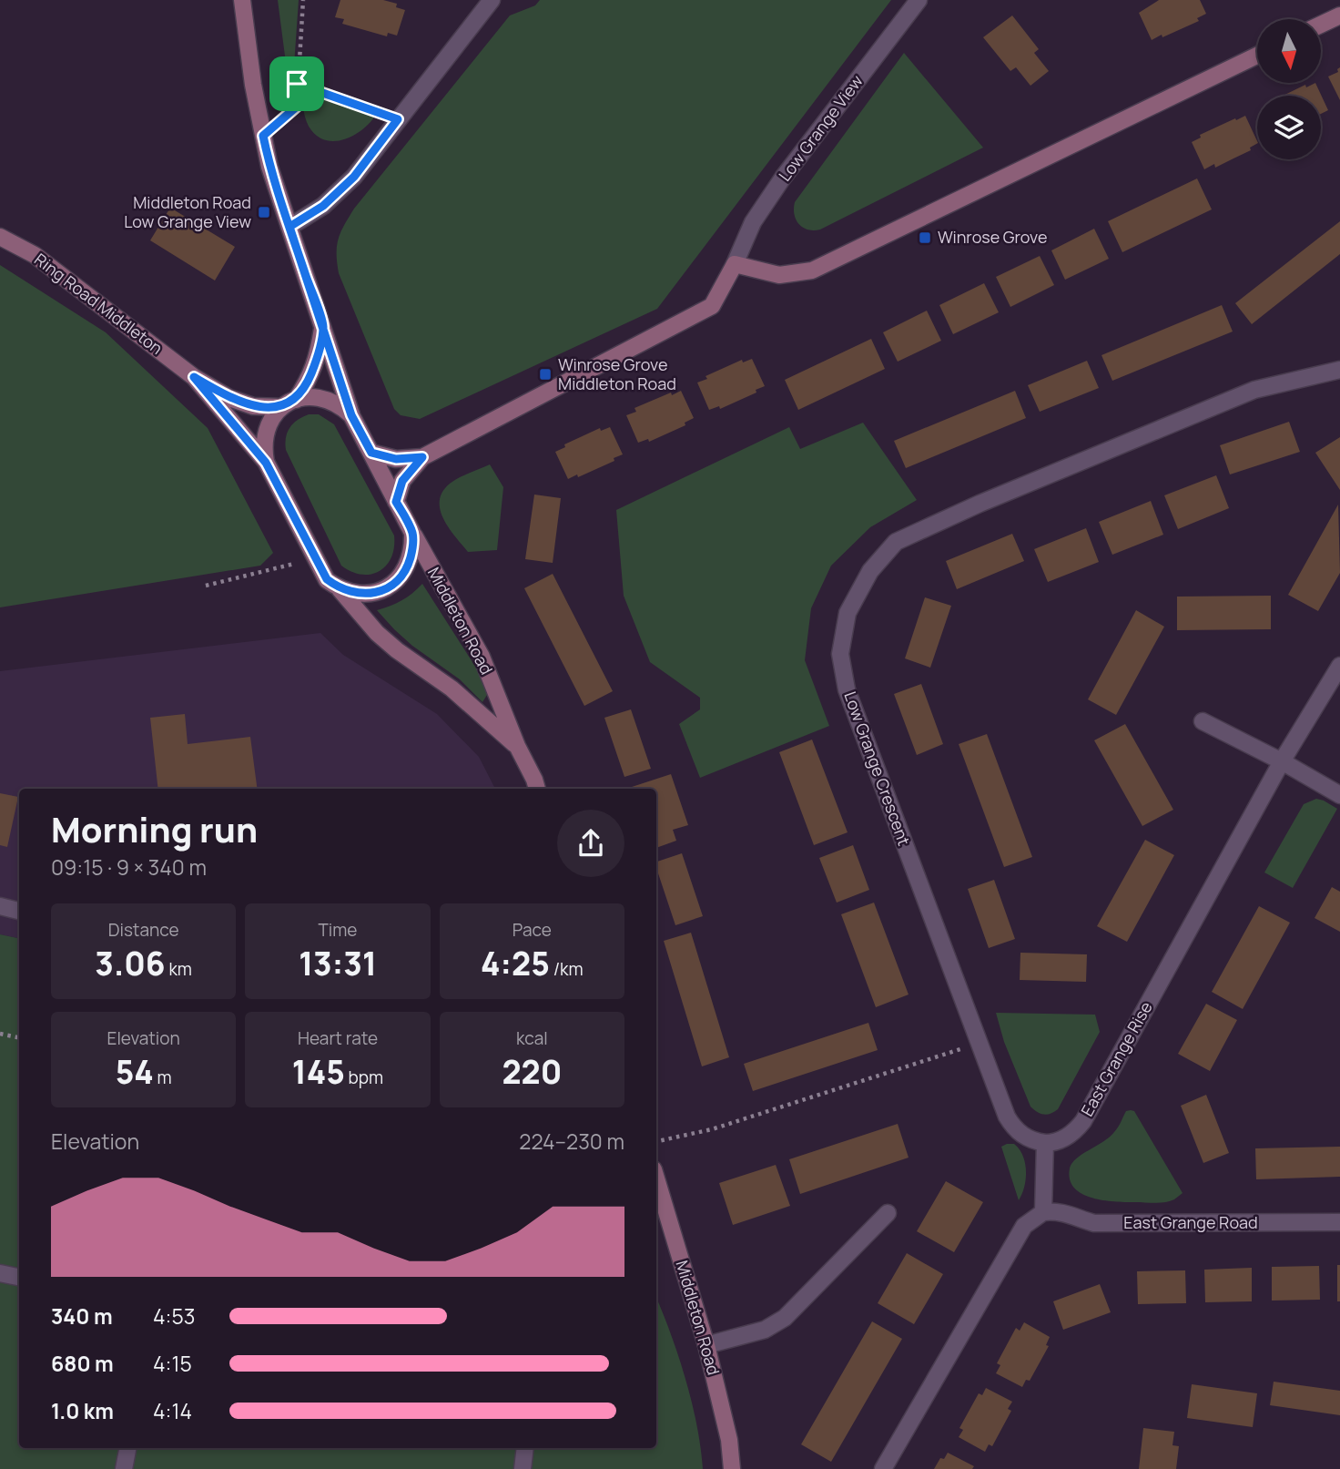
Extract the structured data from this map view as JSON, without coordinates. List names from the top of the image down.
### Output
{
  "streets": {
    "street": [
      "Low Grange View",
      "Ring Road Middleton",
      "Middleton Road",
      "Low Grange Crescent",
      "East Grange Rise",
      "East Grange Road"
    ]
  },
  "crossings": [
    ["Ring Road Middleton", "Middleton Road"],
    ["Low Grange Crescent", "East Grange Rise"]
  ],
  "places": {
    "transit": ["Middleton Road Low Grange View", "Winrose Grove", "Winrose Grove Middleton Road"]
  },
  "north": "bottom",
  "page": {
    "heading": ["Morning run", "09:15 · 9 × 340 m"],
    "stats": [
      ["Distance", "3.06 km"],
      ["Time", "13:31"],
      ["Pace", "4:25 /km"],
      ["Elevation", "54 m"],
      ["Heart rate", "145 bpm"],
      ["kcal", "220"]
    ],
    "chart": ["Elevation", "224–230 m"],
    "list": [
      {
        "name": "340 m",
        "note": "4:53"
      },
      {
        "name": "680 m",
        "note": "4:15"
      },
      {
        "name": "1.0 km",
        "note": "4:14"
      }
    ]
  }
}
